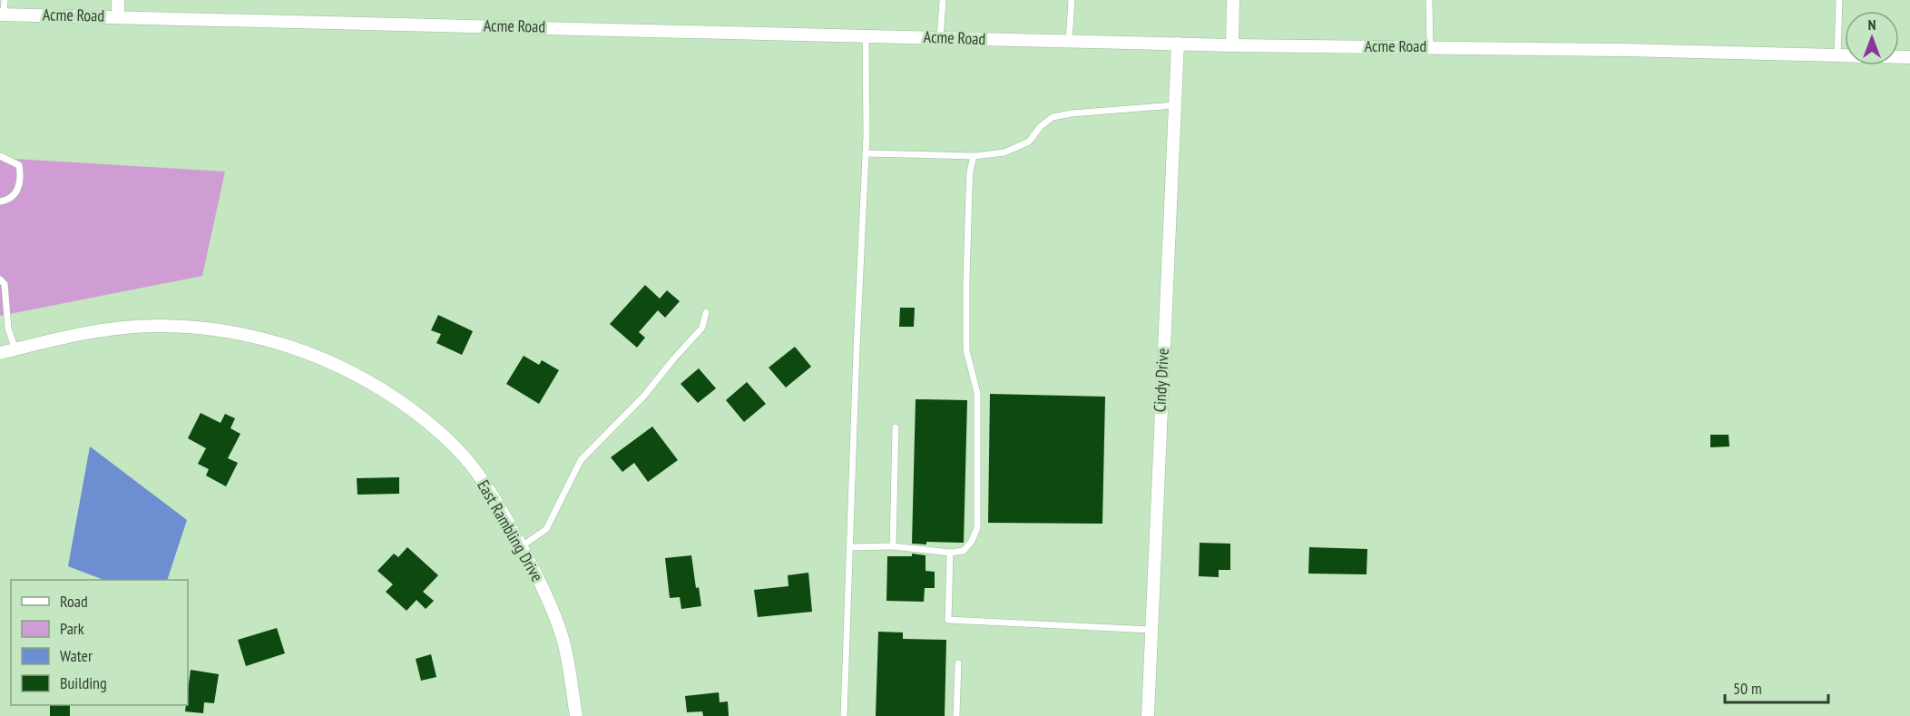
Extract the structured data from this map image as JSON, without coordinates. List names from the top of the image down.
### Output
{
  "streets": {
    "street": ["Acme Road", "Cindy Drive", "East Rambling Drive"]
  },
  "crossings": [
    ["Acme Road", "Cindy Drive"]
  ],
  "legend": [
    "Road",
    "Park",
    "Water",
    "Building"
  ],
  "scale_bar": "50 m",
  "north": "top"
}
